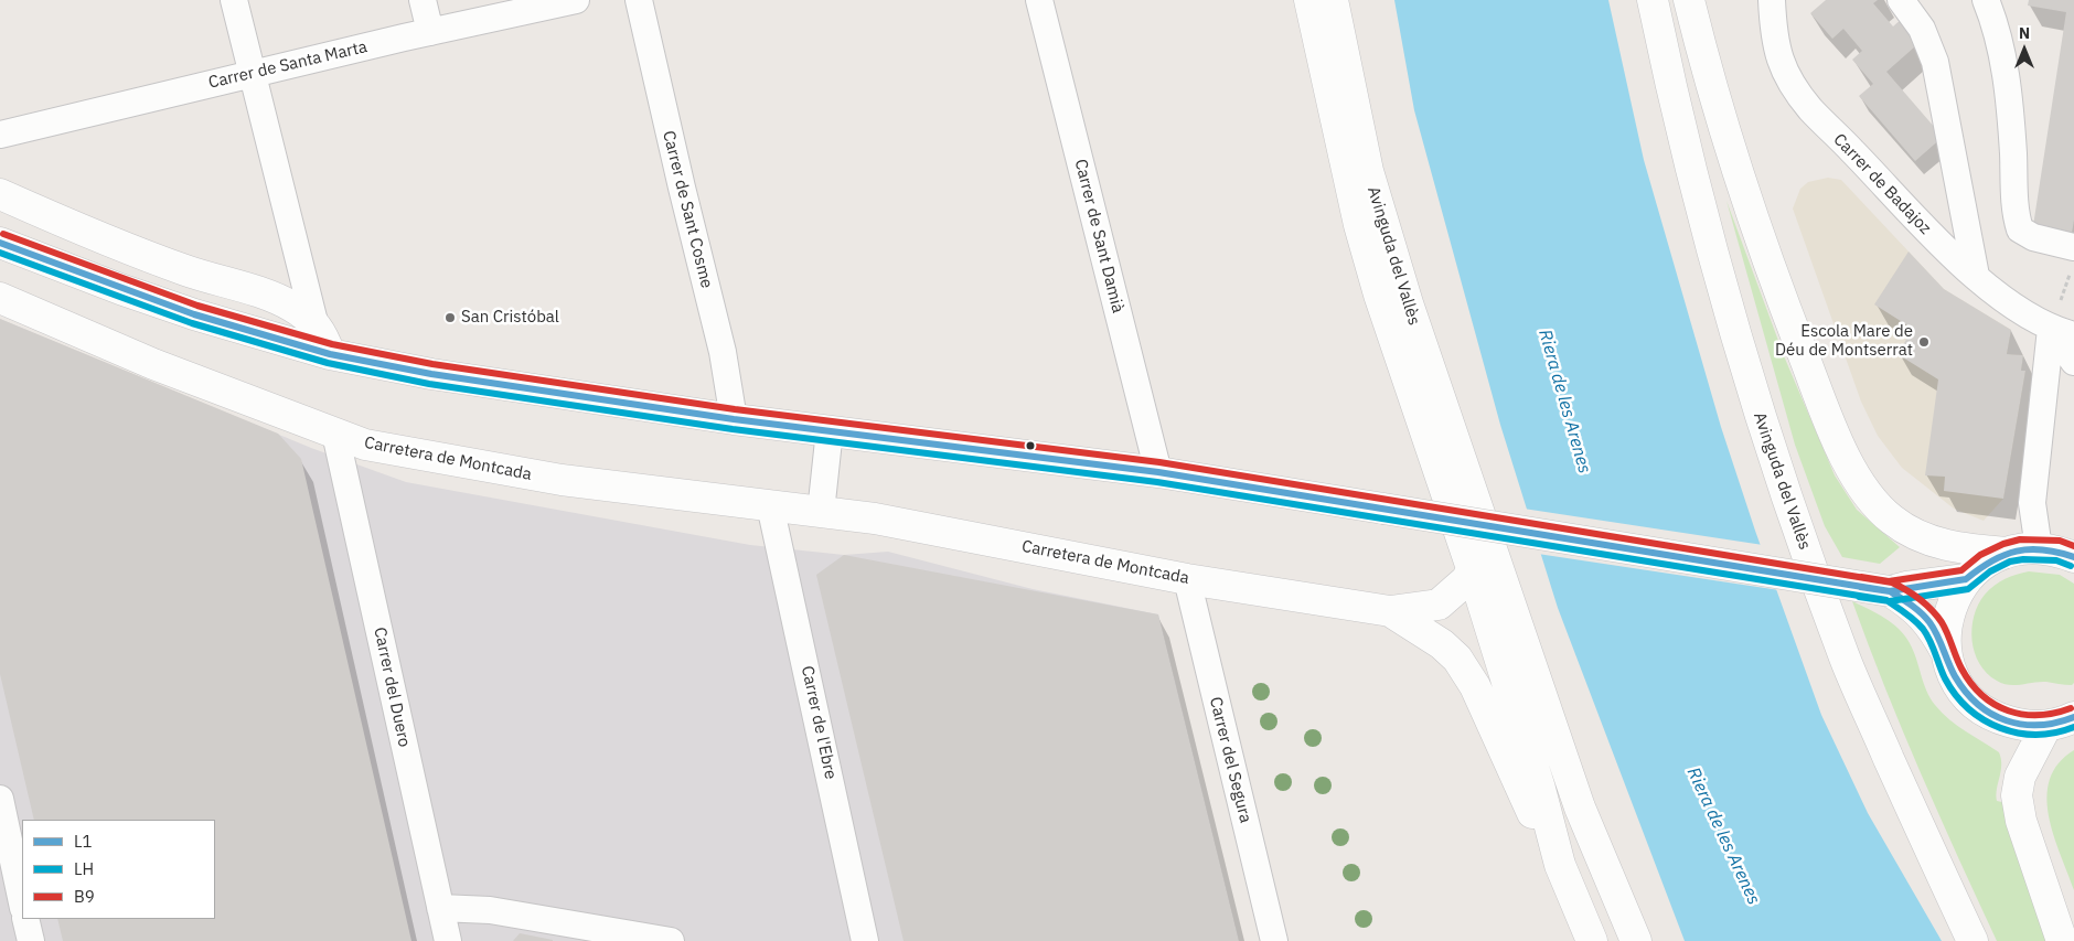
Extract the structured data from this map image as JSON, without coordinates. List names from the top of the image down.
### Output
{
  "streets": {
    "main road": ["Avinguda del Vallès", "Carretera de Montcada"],
    "street": [
      "Carrer de Santa Marta",
      "Carrer de Badajoz",
      "Carrer de Sant Cosme",
      "Carrer de Sant Damià",
      "Carrer del Duero",
      "Carrer de l'Ebre",
      "Carrer del Segura"
    ]
  },
  "crossings": [
    ["Carretera de Montcada", "Carrer del Duero"],
    ["Carretera de Montcada", "Carrer de l'Ebre"],
    ["Carretera de Montcada", "Carrer del Segura"]
  ],
  "water": ["Riera de les Arenes"],
  "places": ["San Cristóbal", "Escola Mare de Déu de Montserrat"],
  "lines": ["transit line B9", "transit line L1", "transit line LH"],
  "legend": ["L1", "LH", "B9"],
  "north": "top"
}
